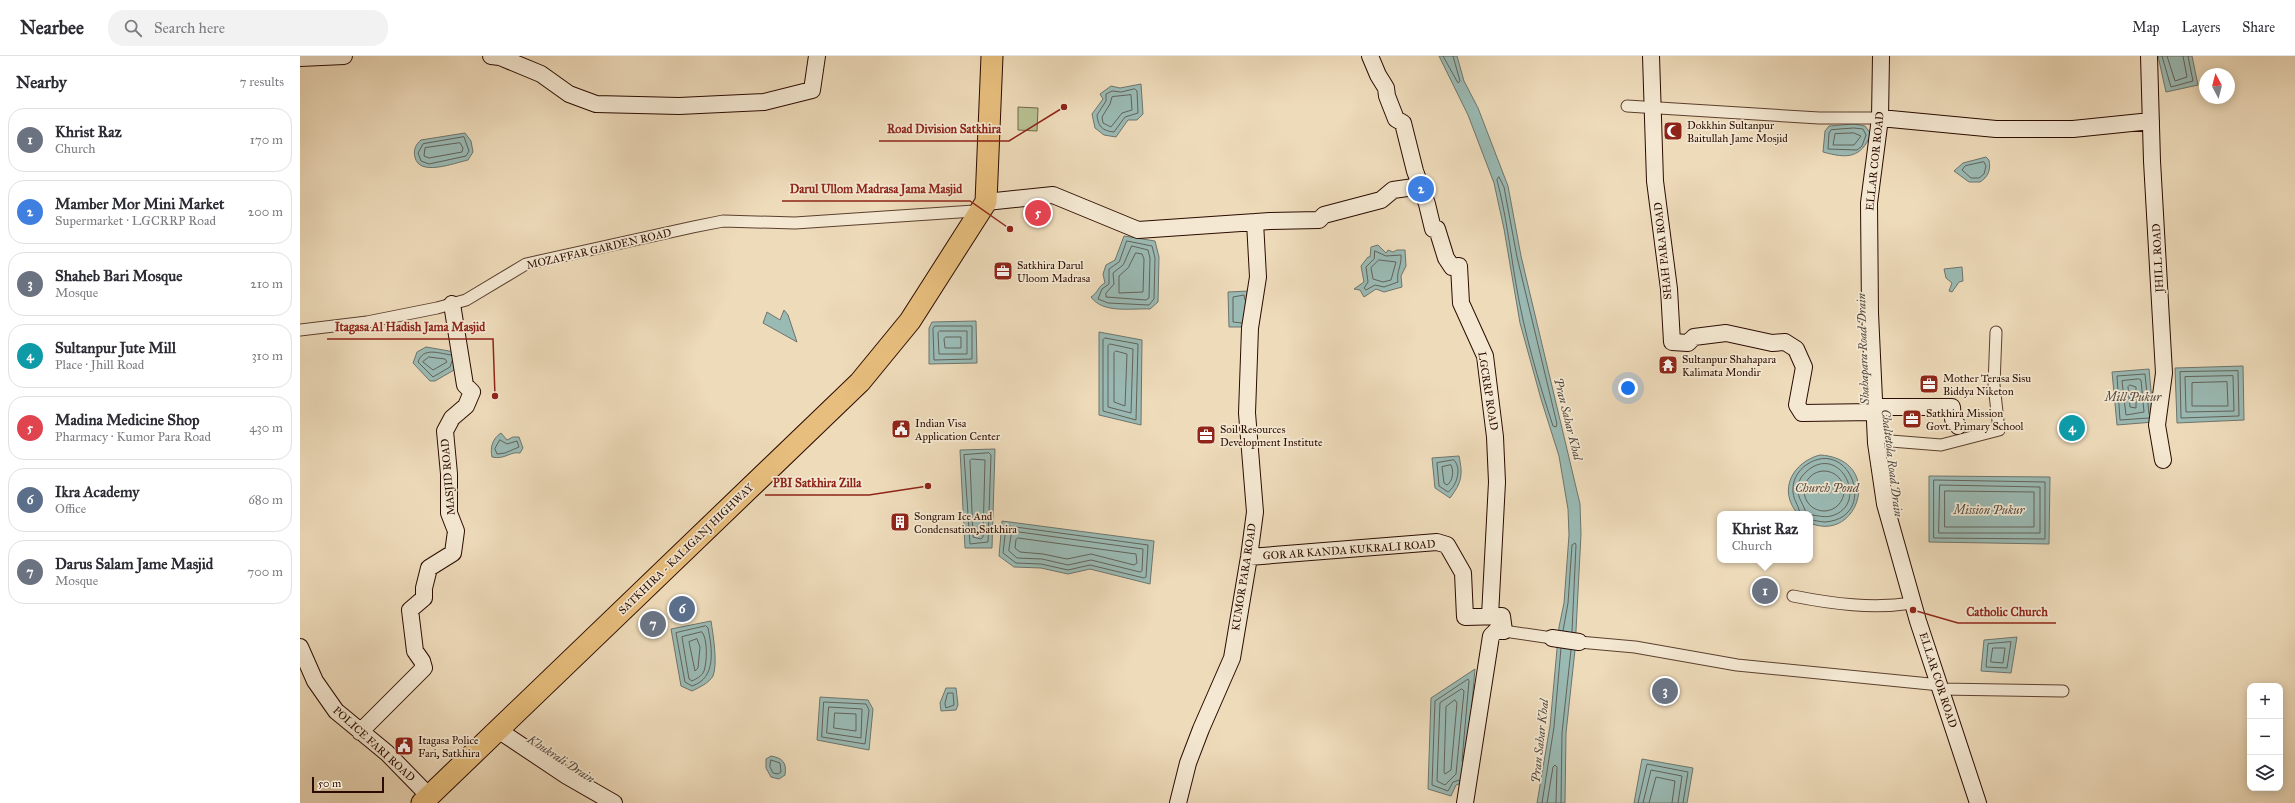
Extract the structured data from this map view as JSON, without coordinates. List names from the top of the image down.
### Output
{
  "streets": {
    "highway": ["SATKHIRA - KALIGANJ HIGHWAY"],
    "street": [
      "ELLAR COR ROAD",
      "MOZAFFAR GARDEN ROAD",
      "SHAH PARA ROAD",
      "JHILL ROAD",
      "LGCRRP ROAD",
      "MASJID ROAD",
      "GOR AR KANDA KUKRALI ROAD",
      "KUMOR PARA ROAD",
      "POLICE FARI ROAD"
    ]
  },
  "crossings": [
    ["ELLAR COR ROAD", "SHAH PARA ROAD"],
    ["MOZAFFAR GARDEN ROAD", "MASJID ROAD"],
    ["MOZAFFAR GARDEN ROAD", "SATKHIRA - KALIGANJ HIGHWAY"],
    ["LGCRRP ROAD", "GOR AR KANDA KUKRALI ROAD"],
    ["MASJID ROAD", "POLICE FARI ROAD"],
    ["SATKHIRA - KALIGANJ HIGHWAY", "POLICE FARI ROAD"],
    ["GOR AR KANDA KUKRALI ROAD", "KUMOR PARA ROAD"]
  ],
  "water": [
    "Shahapara Road Drain",
    "Mill Pukur",
    "Pran Sahar Khal",
    "Chaltetola Road Drain",
    "Church Pond",
    "Mission Pukur",
    "Khukrali Drain"
  ],
  "places": {
    "other": [
      "Road Division Satkhira",
      "Darul Ullom Madrasa Jama Masjid",
      "Itagasa Al Hadish Jama Masjid",
      "PBI Satkhira Zilla",
      "Catholic Church"
    ],
    "mosque": ["Dokkhin Sultanpur Baitullah Jame Mosjid"],
    "office": [
      "Satkhira Darul Uloom Madrasa",
      "Mother Terasa Sisu Biddya Niketon",
      "Satkhira Mission Govt. Primary School",
      "Soil Resources Development Institute"
    ],
    "temple": ["Sultanpur Shahapara Kalimata Mondir"],
    "public building": ["Indian Visa Application Center", "Itagasa Police Fari, Satkhira"],
    "building": ["Songram Ice And Condensation,Satkhira"]
  },
  "scale_bar": "50 m",
  "north": "top",
  "page": {
    "header": "Nearbee",
    "search": "Search here",
    "nav": ["Map", "Layers", "Share"],
    "heading": ["Nearby", "7 results"],
    "list": [
      {
        "mark": "1",
        "name": "Khrist Raz",
        "note": "Church",
        "value": "170 m"
      },
      {
        "mark": "2",
        "name": "Mamber Mor Mini Market",
        "note": "Supermarket · LGCRRP Road",
        "value": "200 m"
      },
      {
        "mark": "3",
        "name": "Shaheb Bari Mosque",
        "note": "Mosque",
        "value": "210 m"
      },
      {
        "mark": "4",
        "name": "Sultanpur Jute Mill",
        "note": "Place · Jhill Road",
        "value": "310 m"
      },
      {
        "mark": "5",
        "name": "Madina Medicine Shop",
        "note": "Pharmacy · Kumor Para Road",
        "value": "430 m"
      },
      {
        "mark": "6",
        "name": "Ikra Academy",
        "note": "Office",
        "value": "680 m"
      },
      {
        "mark": "7",
        "name": "Darus Salam Jame Masjid",
        "note": "Mosque",
        "value": "700 m"
      }
    ],
    "pins": [
      "2",
      "5",
      "4",
      "1",
      "6",
      "7",
      "3"
    ],
    "popup": ["Khrist Raz", "Church"],
    "map_buttons": ["+", "−"],
    "scale": "50 m"
  }
}
